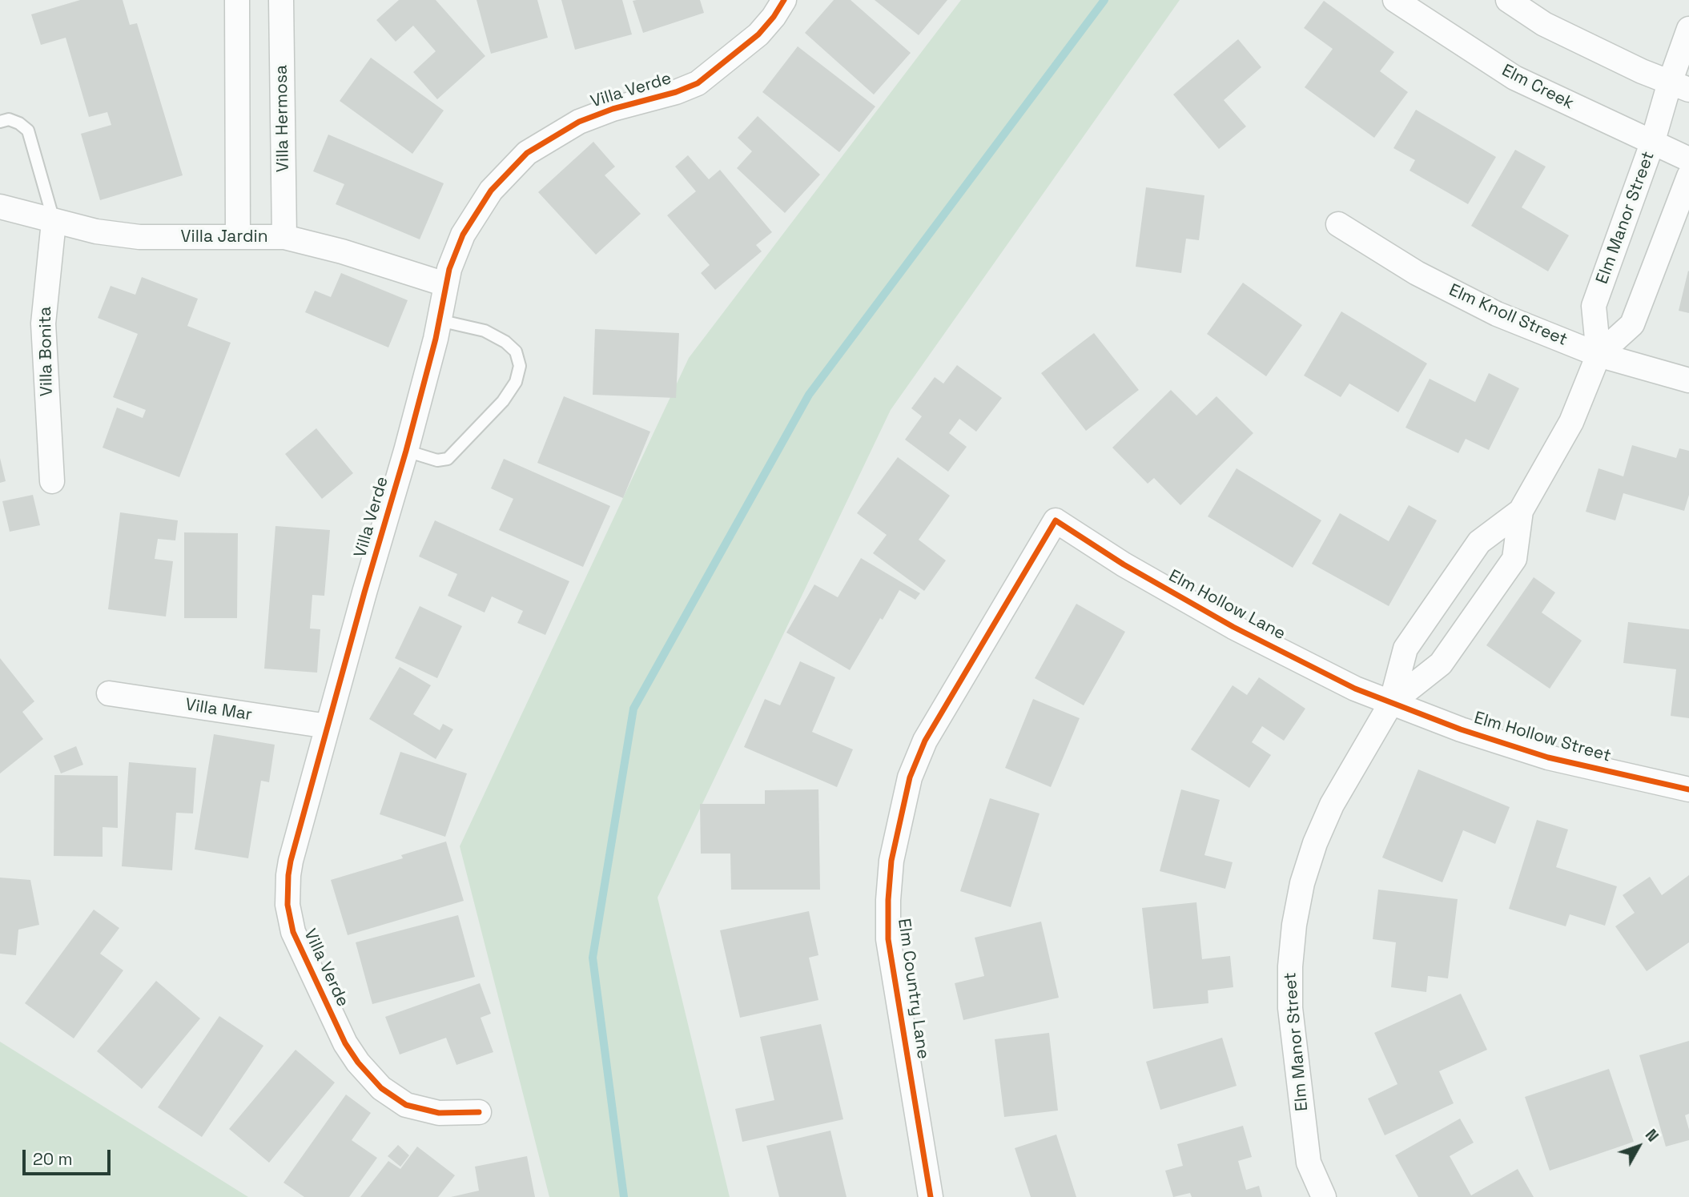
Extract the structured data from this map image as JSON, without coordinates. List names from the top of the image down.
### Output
{
  "streets": {
    "street": [
      "Elm Creek",
      "Villa Verde",
      "Villa Hermosa",
      "Elm Manor Street",
      "Villa Jardin",
      "Elm Knoll Street",
      "Villa Bonita",
      "Elm Hollow Lane",
      "Villa Mar",
      "Elm Hollow Street",
      "Elm Country Lane"
    ]
  },
  "crossings": [
    ["Elm Creek", "Elm Manor Street"],
    ["Villa Verde", "Villa Jardin"],
    ["Villa Verde", "Villa Mar"],
    ["Villa Hermosa", "Villa Jardin"],
    ["Elm Manor Street", "Elm Knoll Street"],
    ["Elm Manor Street", "Elm Hollow Lane"],
    ["Elm Manor Street", "Elm Hollow Street"],
    ["Villa Jardin", "Villa Bonita"],
    ["Elm Hollow Lane", "Elm Hollow Street"],
    ["Elm Hollow Lane", "Elm Country Lane"]
  ],
  "scale_bar": "20 m",
  "north": "top right"
}
